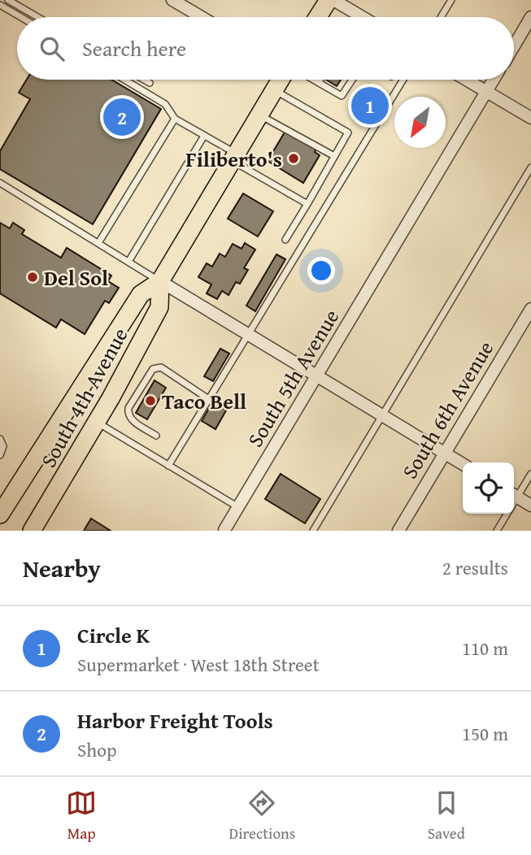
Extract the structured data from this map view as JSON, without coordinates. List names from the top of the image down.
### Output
{
  "streets": {
    "main road": ["South 4th Avenue"],
    "street": ["South 5th Avenue", "South 6th Avenue"]
  },
  "places": ["Filiberto's", "Del Sol", "Taco Bell"],
  "north": "bottom left",
  "page": {
    "search": "Search here",
    "pins": ["1", "2"],
    "heading": ["Nearby", "2 results"],
    "list": [
      {
        "mark": "1",
        "name": "Circle K",
        "note": "Supermarket · West 18th Street",
        "value": "110 m"
      },
      {
        "mark": "2",
        "name": "Harbor Freight Tools",
        "note": "Shop",
        "value": "150 m"
      }
    ],
    "nav": ["Map", "Directions", "Saved"]
  }
}
